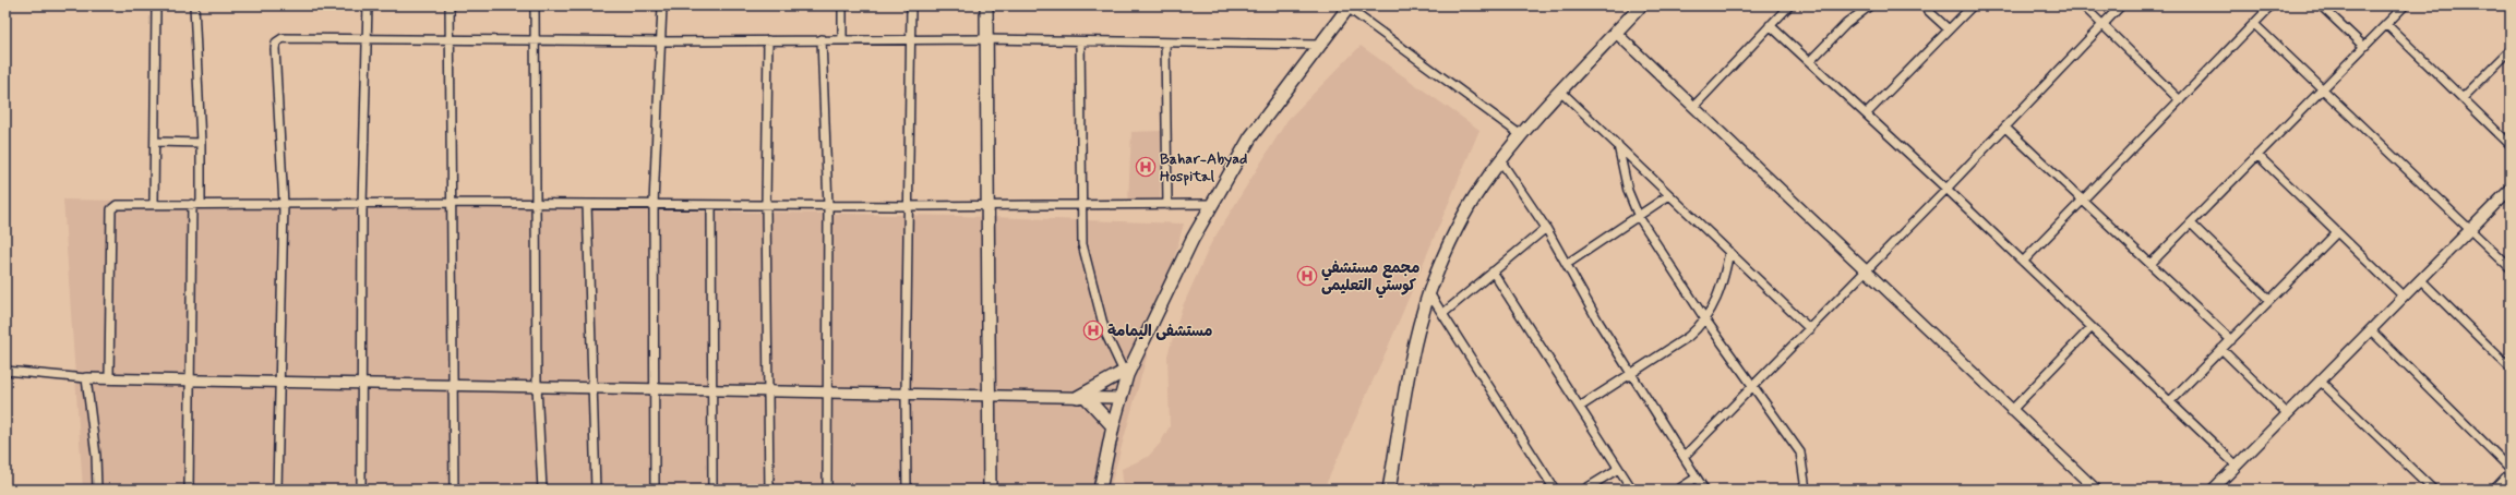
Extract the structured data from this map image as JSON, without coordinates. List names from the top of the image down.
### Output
{
  "places": {
    "hospital": ["Bahar-Abyad Hospital", "مجمع مستشفي كوستي التعليمى", "مستشفى اليمامة"]
  }
}
